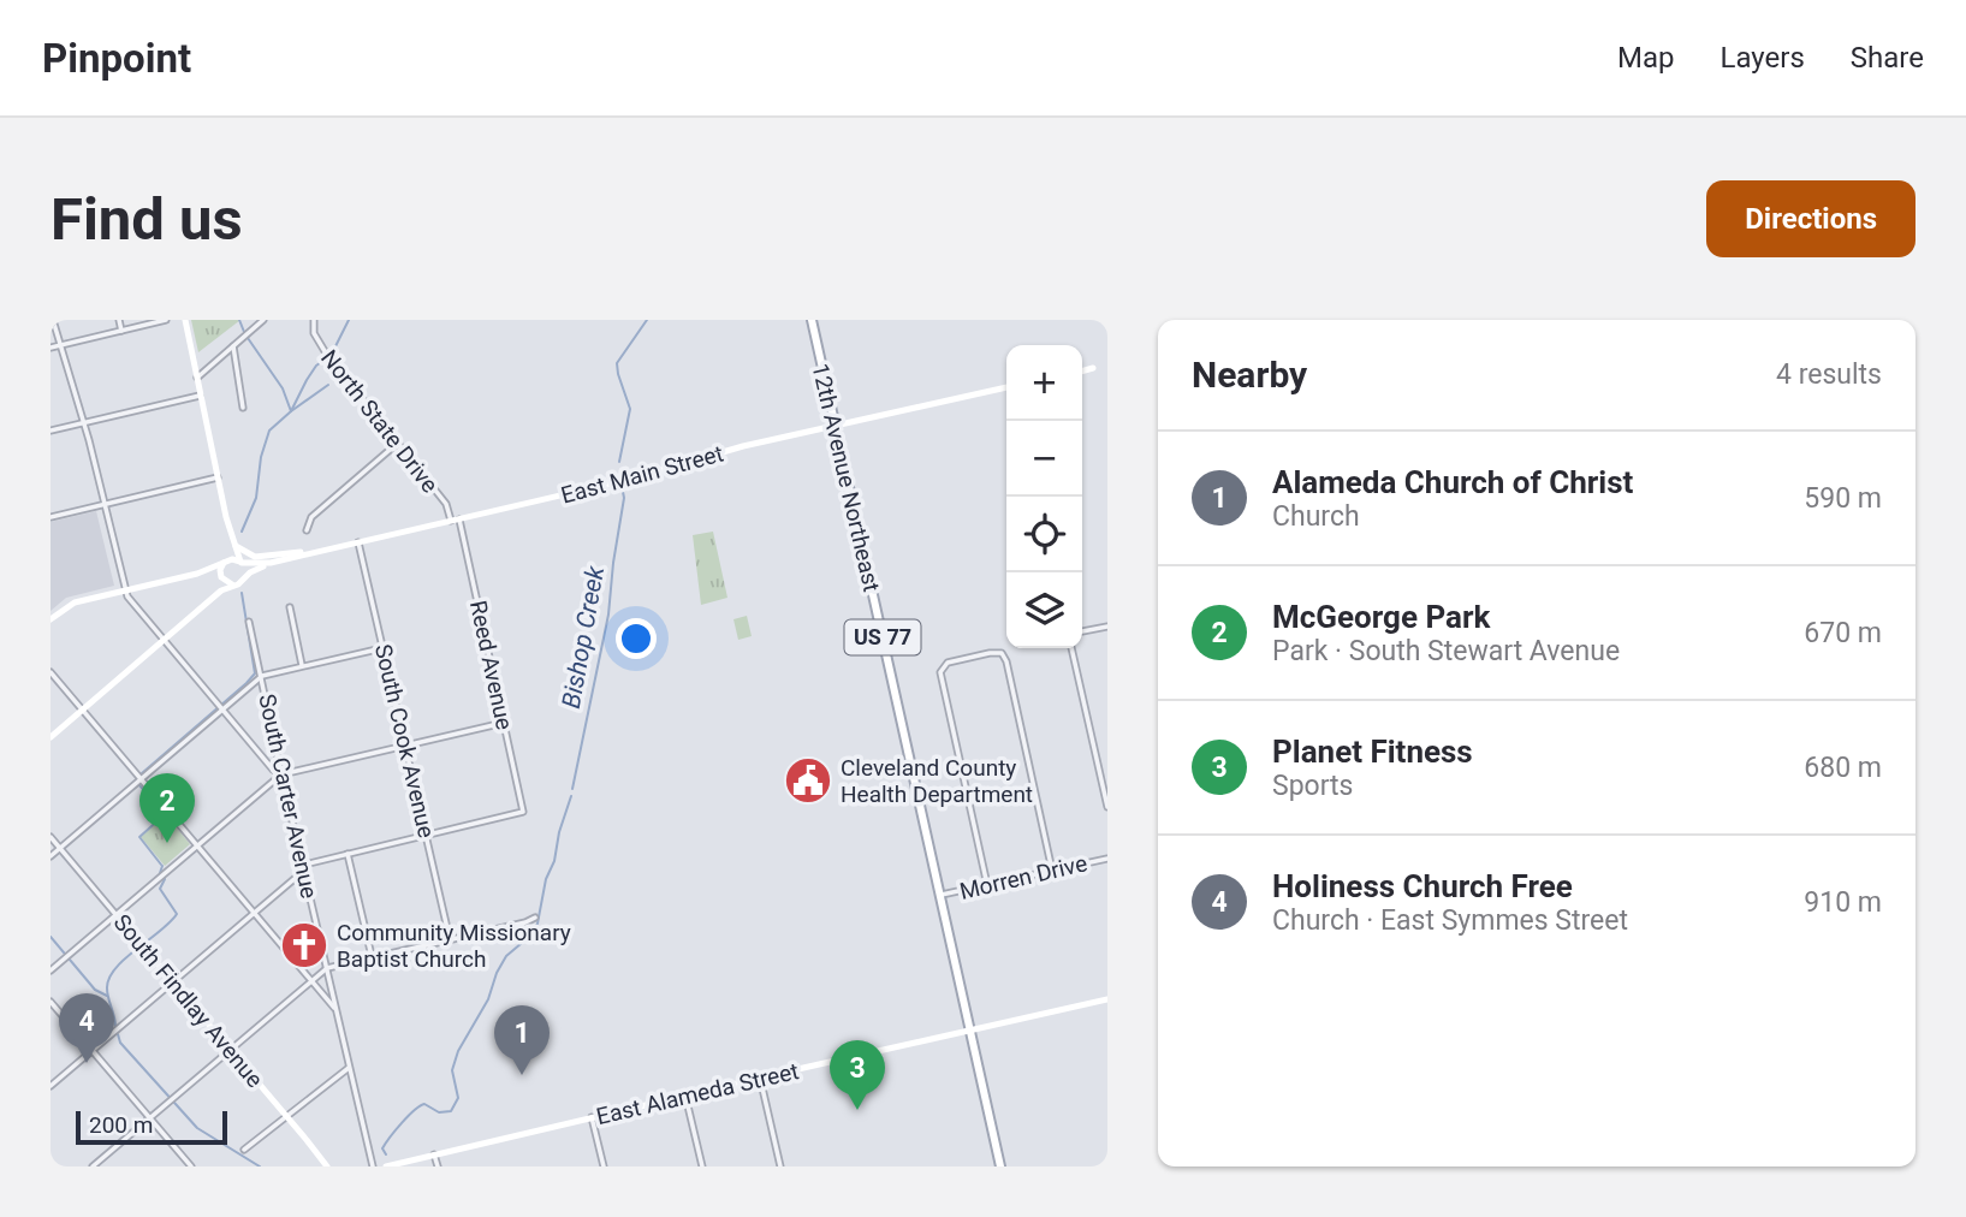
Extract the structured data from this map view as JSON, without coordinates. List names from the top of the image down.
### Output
{
  "streets": {
    "main road": ["12th Avenue Northeast", "US 77"],
    "street": [
      "North State Drive",
      "East Main Street",
      "Reed Avenue",
      "South Cook Avenue",
      "South Carter Avenue",
      "Morren Drive",
      "South Findlay Avenue",
      "East Alameda Street"
    ]
  },
  "crossings": [
    ["North State Drive", "East Main Street"],
    ["North State Drive", "Reed Avenue"],
    ["East Main Street", "12th Avenue Northeast"],
    ["East Main Street", "Reed Avenue"],
    ["East Main Street", "South Cook Avenue"],
    ["12th Avenue Northeast", "US 77"],
    ["12th Avenue Northeast", "Morren Drive"],
    ["12th Avenue Northeast", "East Alameda Street"],
    ["US 77", "East Alameda Street"],
    ["Reed Avenue", "South Cook Avenue"]
  ],
  "water": ["Bishop Creek"],
  "places": {
    "public building": ["Cleveland County Health Department"],
    "church": ["Community Missionary Baptist Church"]
  },
  "scale_bar": "200 m",
  "page": {
    "header": "Pinpoint",
    "nav": ["Map", "Layers", "Share"],
    "buttons": "Directions",
    "title": "Find us",
    "heading": ["Nearby", "4 results"],
    "map_buttons": ["+", "−"],
    "list": [
      {
        "mark": "1",
        "name": "Alameda Church of Christ",
        "note": "Church",
        "value": "590 m"
      },
      {
        "mark": "2",
        "name": "McGeorge Park",
        "note": "Park · South Stewart Avenue",
        "value": "670 m"
      },
      {
        "mark": "3",
        "name": "Planet Fitness",
        "note": "Sports",
        "value": "680 m"
      },
      {
        "mark": "4",
        "name": "Holiness Church Free",
        "note": "Church · East Symmes Street",
        "value": "910 m"
      }
    ],
    "pins": [
      "2",
      "4",
      "1",
      "3"
    ],
    "scale": "200 m"
  }
}
